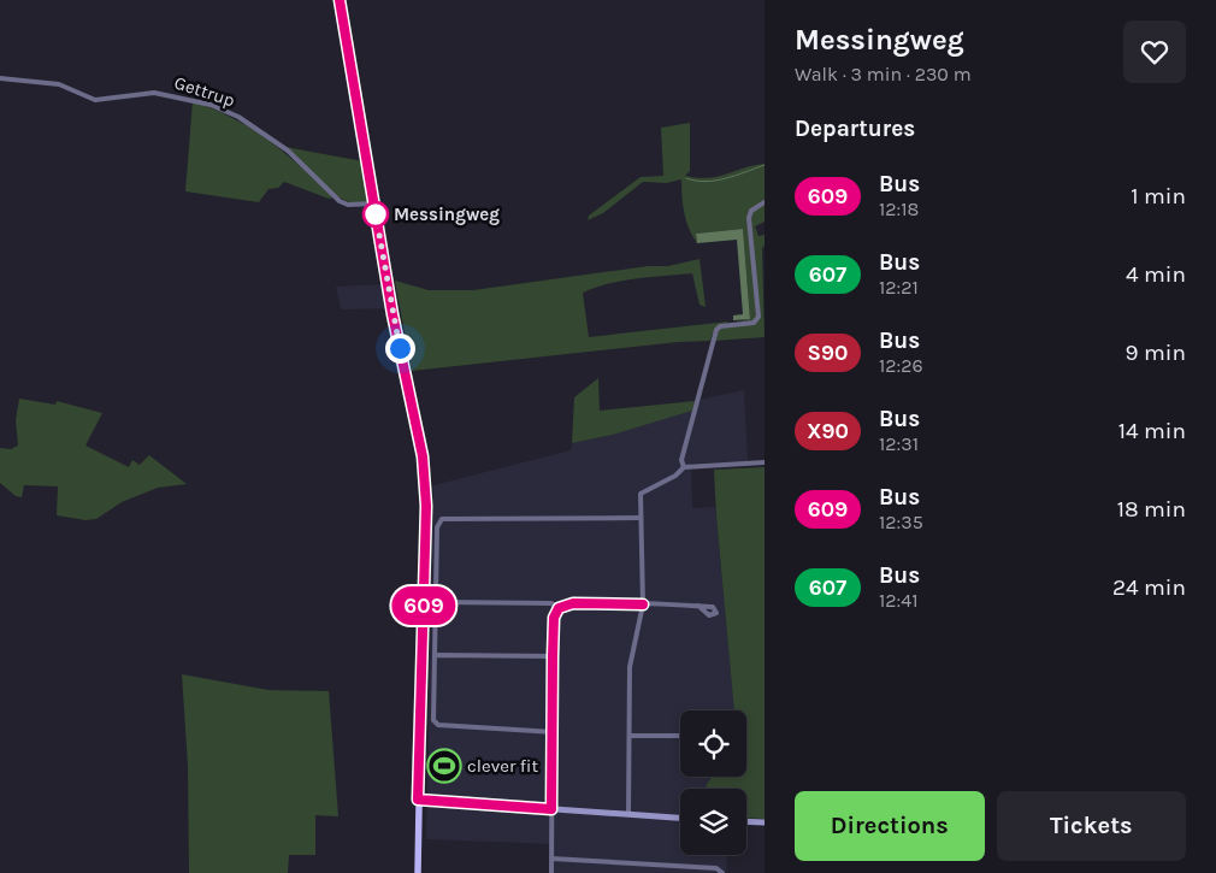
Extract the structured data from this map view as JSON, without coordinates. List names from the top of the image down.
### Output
{
  "streets": {
    "street": ["Gettrup"]
  },
  "places": {
    "other": ["Messingweg"],
    "sports": ["clever fit"]
  },
  "lines": ["bus line 609"],
  "page": {
    "on_map": "609",
    "heading": [
      ["Messingweg", "Walk · 3 min · 230 m"],
      "Departures"
    ],
    "list": [
      {
        "mark": "609",
        "name": "Bus",
        "note": "12:18",
        "value": "1 min"
      },
      {
        "mark": "607",
        "name": "Bus",
        "note": "12:21",
        "value": "4 min"
      },
      {
        "mark": "S90",
        "name": "Bus",
        "note": "12:26",
        "value": "9 min"
      },
      {
        "mark": "X90",
        "name": "Bus",
        "note": "12:31",
        "value": "14 min"
      },
      {
        "mark": "609",
        "name": "Bus",
        "note": "12:35",
        "value": "18 min"
      },
      {
        "mark": "607",
        "name": "Bus",
        "note": "12:41",
        "value": "24 min"
      }
    ],
    "buttons": ["Directions", "Tickets"]
  }
}
